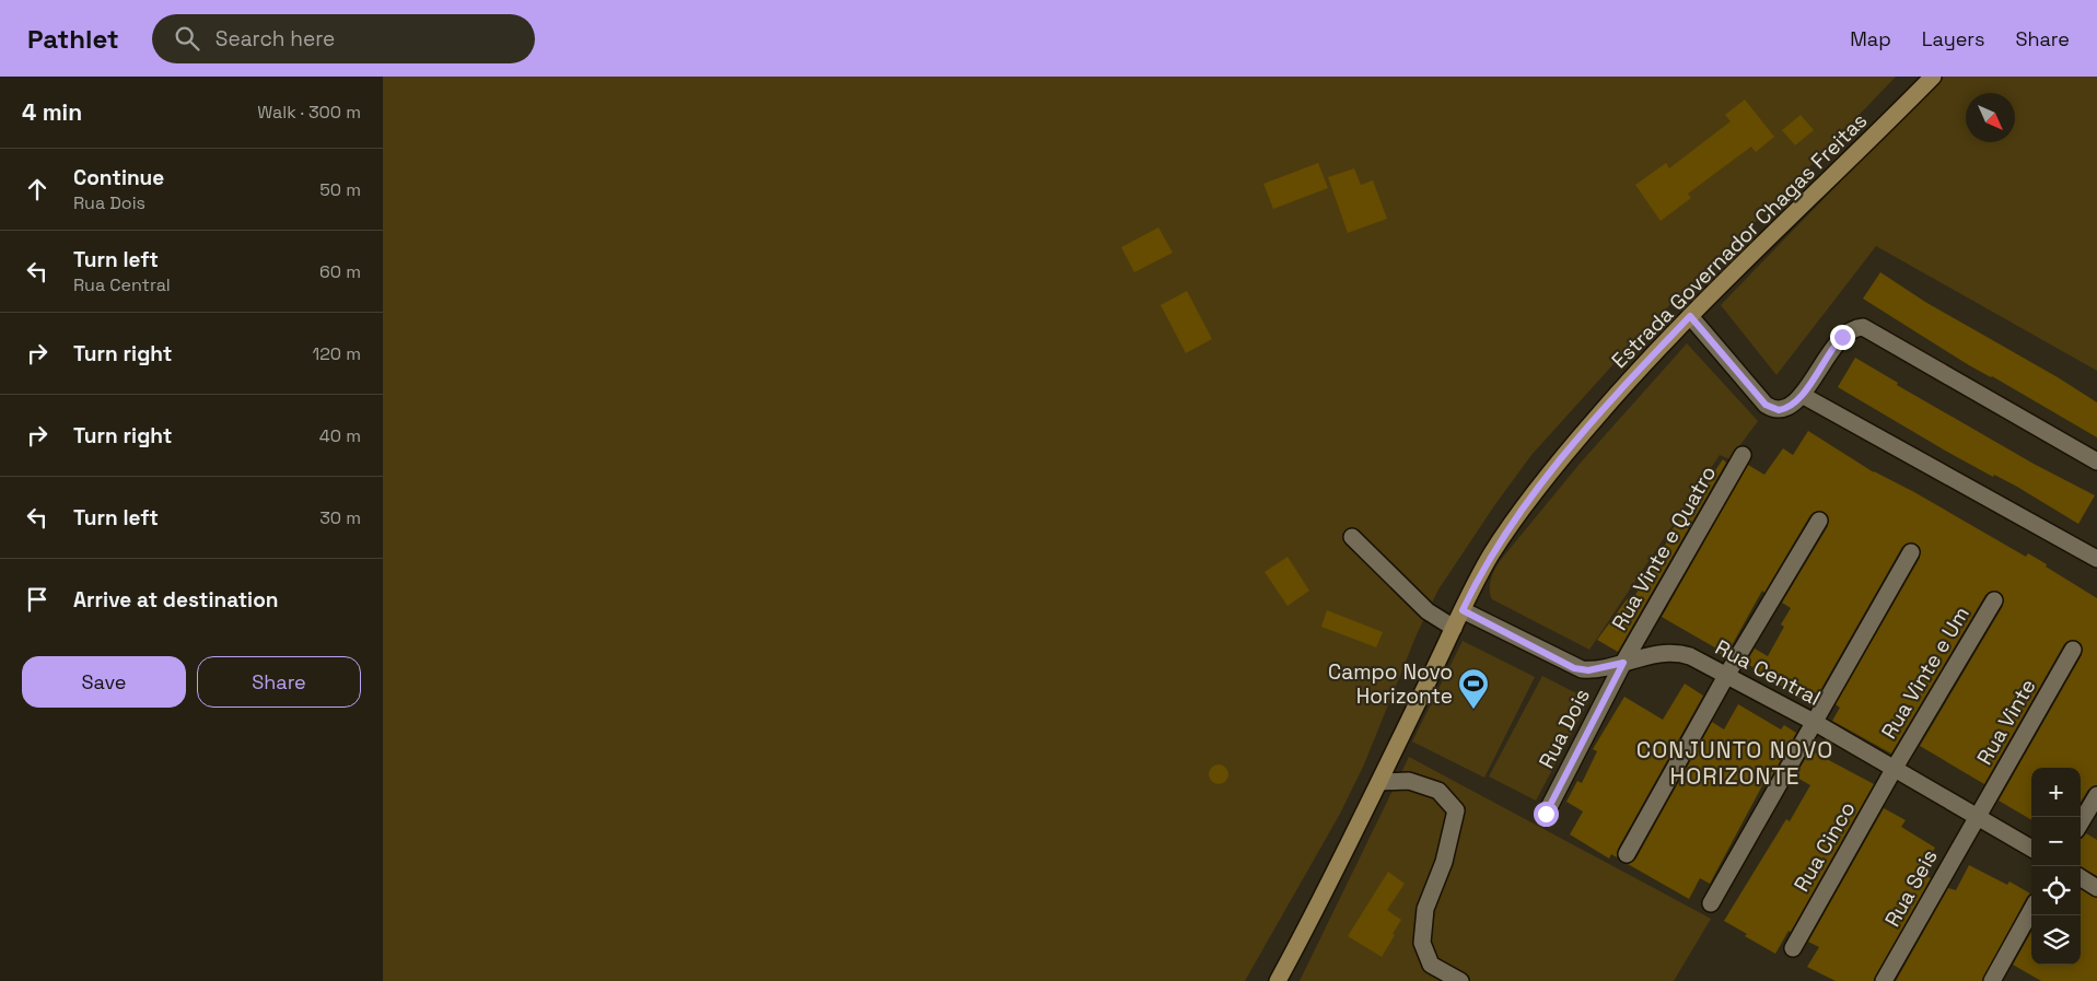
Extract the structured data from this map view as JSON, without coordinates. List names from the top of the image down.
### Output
{
  "streets": {
    "main road": ["Estrada Governador Chagas Freitas"],
    "street": [
      "Rua Vinte e Quatro",
      "Rua Central",
      "Rua Vinte e Um",
      "Rua Vinte",
      "Rua Dois",
      "Rua Cinco",
      "Rua Seis"
    ]
  },
  "crossings": [
    ["Estrada Governador Chagas Freitas", "Rua Central"],
    ["Rua Vinte e Quatro", "Rua Central"],
    ["Rua Vinte e Quatro", "Rua Dois"],
    ["Rua Central", "Rua Vinte e Um"],
    ["Rua Central", "Rua Vinte"],
    ["Rua Central", "Rua Dois"],
    ["Rua Central", "Rua Cinco"],
    ["Rua Central", "Rua Seis"],
    ["Rua Vinte e Um", "Rua Cinco"],
    ["Rua Vinte", "Rua Seis"]
  ],
  "districts": ["CONJUNTO NOVO HORIZONTE"],
  "places": {
    "sports": ["Campo Novo Horizonte"]
  },
  "north": "bottom right",
  "page": {
    "header": "Pathlet",
    "search": "Search here",
    "nav": ["Map", "Layers", "Share"],
    "heading": ["4 min", "Walk · 300 m"],
    "list": [
      ["Continue", "Rua Dois", "50 m"],
      ["Turn left", "Rua Central", "60 m"],
      ["Turn right", "120 m"],
      ["Turn right", "40 m"],
      ["Turn left", "30 m"],
      "Arrive at destination"
    ],
    "buttons": ["Save", "Share"],
    "map_buttons": ["+", "−"]
  }
}
